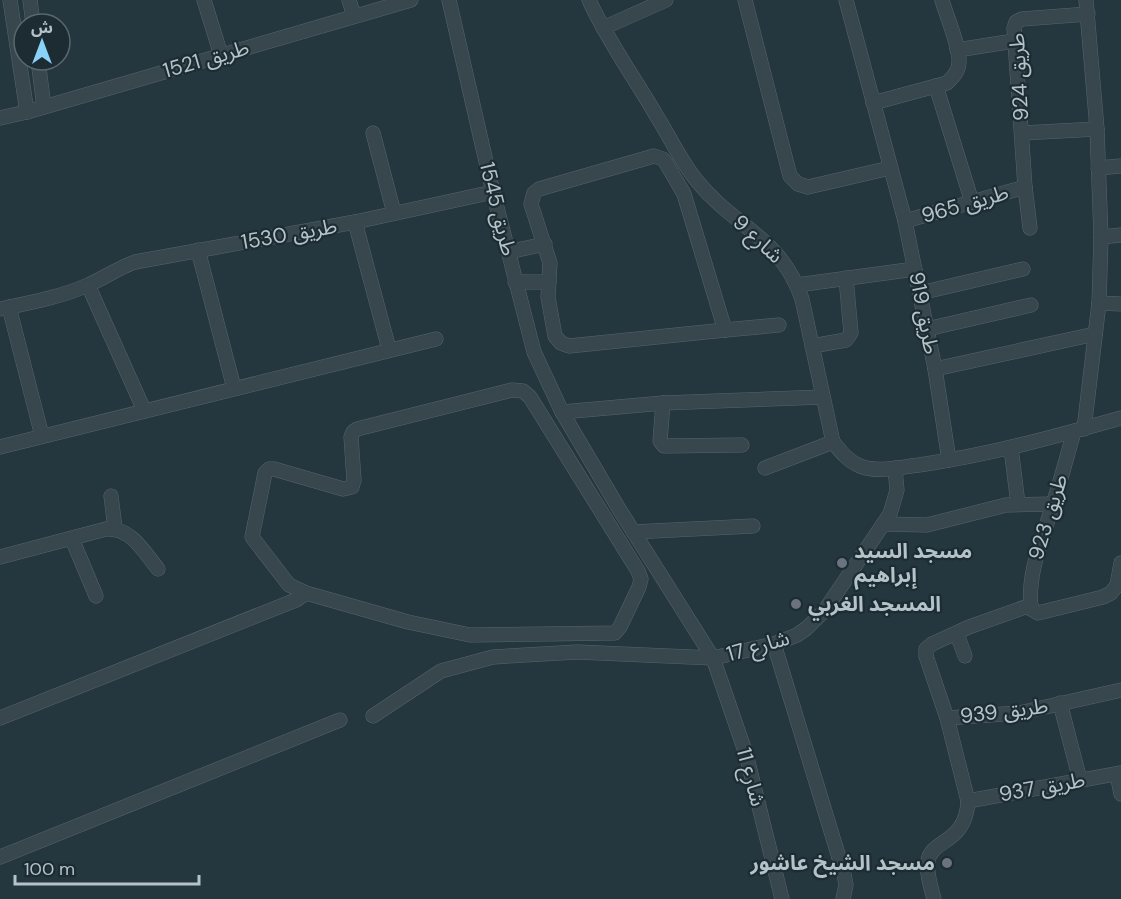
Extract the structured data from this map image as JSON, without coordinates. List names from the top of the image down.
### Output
{
  "streets": {
    "street": [
      "طريق 1521",
      "طريق 924",
      "طريق 965",
      "طريق 1545",
      "طريق 1530",
      "شارع 9",
      "طريق 919",
      "طريق 923",
      "شارع 17",
      "طريق 939",
      "شارع 11",
      "طريق 937"
    ]
  },
  "crossings": [
    ["طريق 924", "طريق 965"],
    ["طريق 924", "طريق 923"],
    ["طريق 965", "طريق 919"],
    ["طريق 1545", "طريق 1530"],
    ["طريق 1545", "شارع 17"],
    ["طريق 1545", "شارع 11"],
    ["شارع 17", "شارع 11"],
    ["طريق 939", "طريق 937"]
  ],
  "places": ["مسجد السيد إبراهيم", "المسجد الغربي", "مسجد الشيخ عاشور"],
  "scale_bar": "100 m",
  "north": "top"
}
